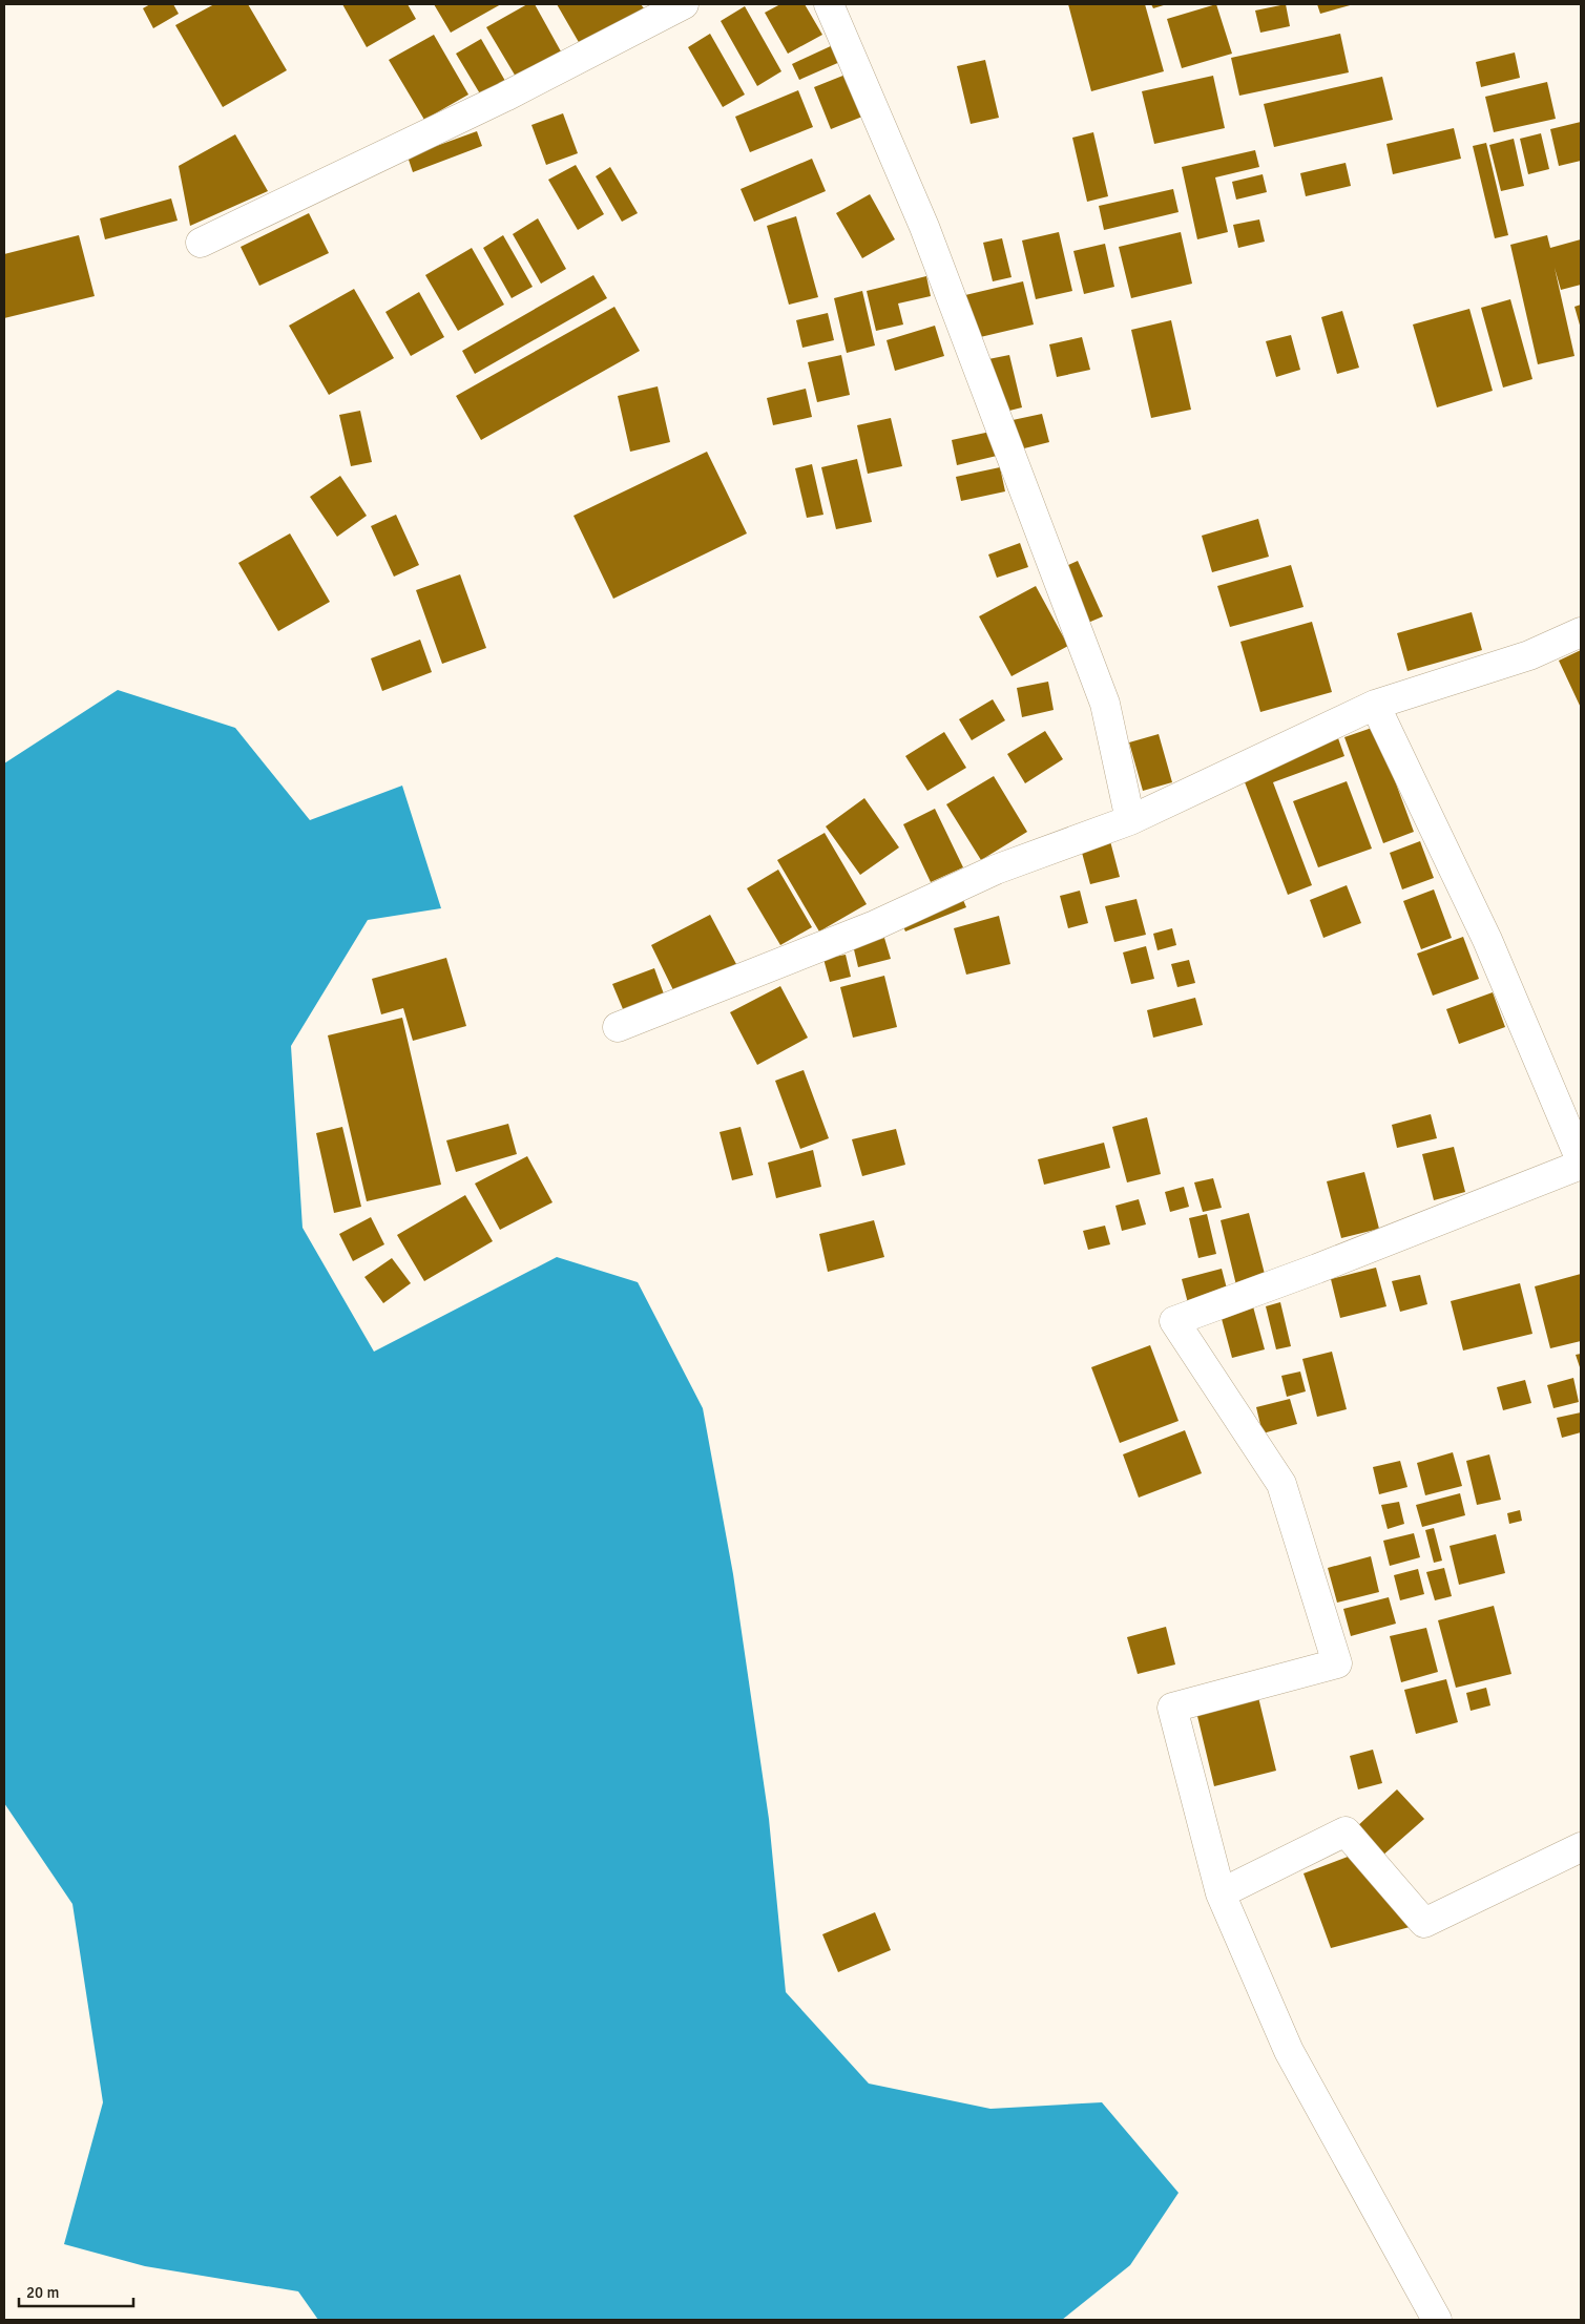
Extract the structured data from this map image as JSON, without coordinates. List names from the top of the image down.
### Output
{
  "scale_bar": "20 m"
}
